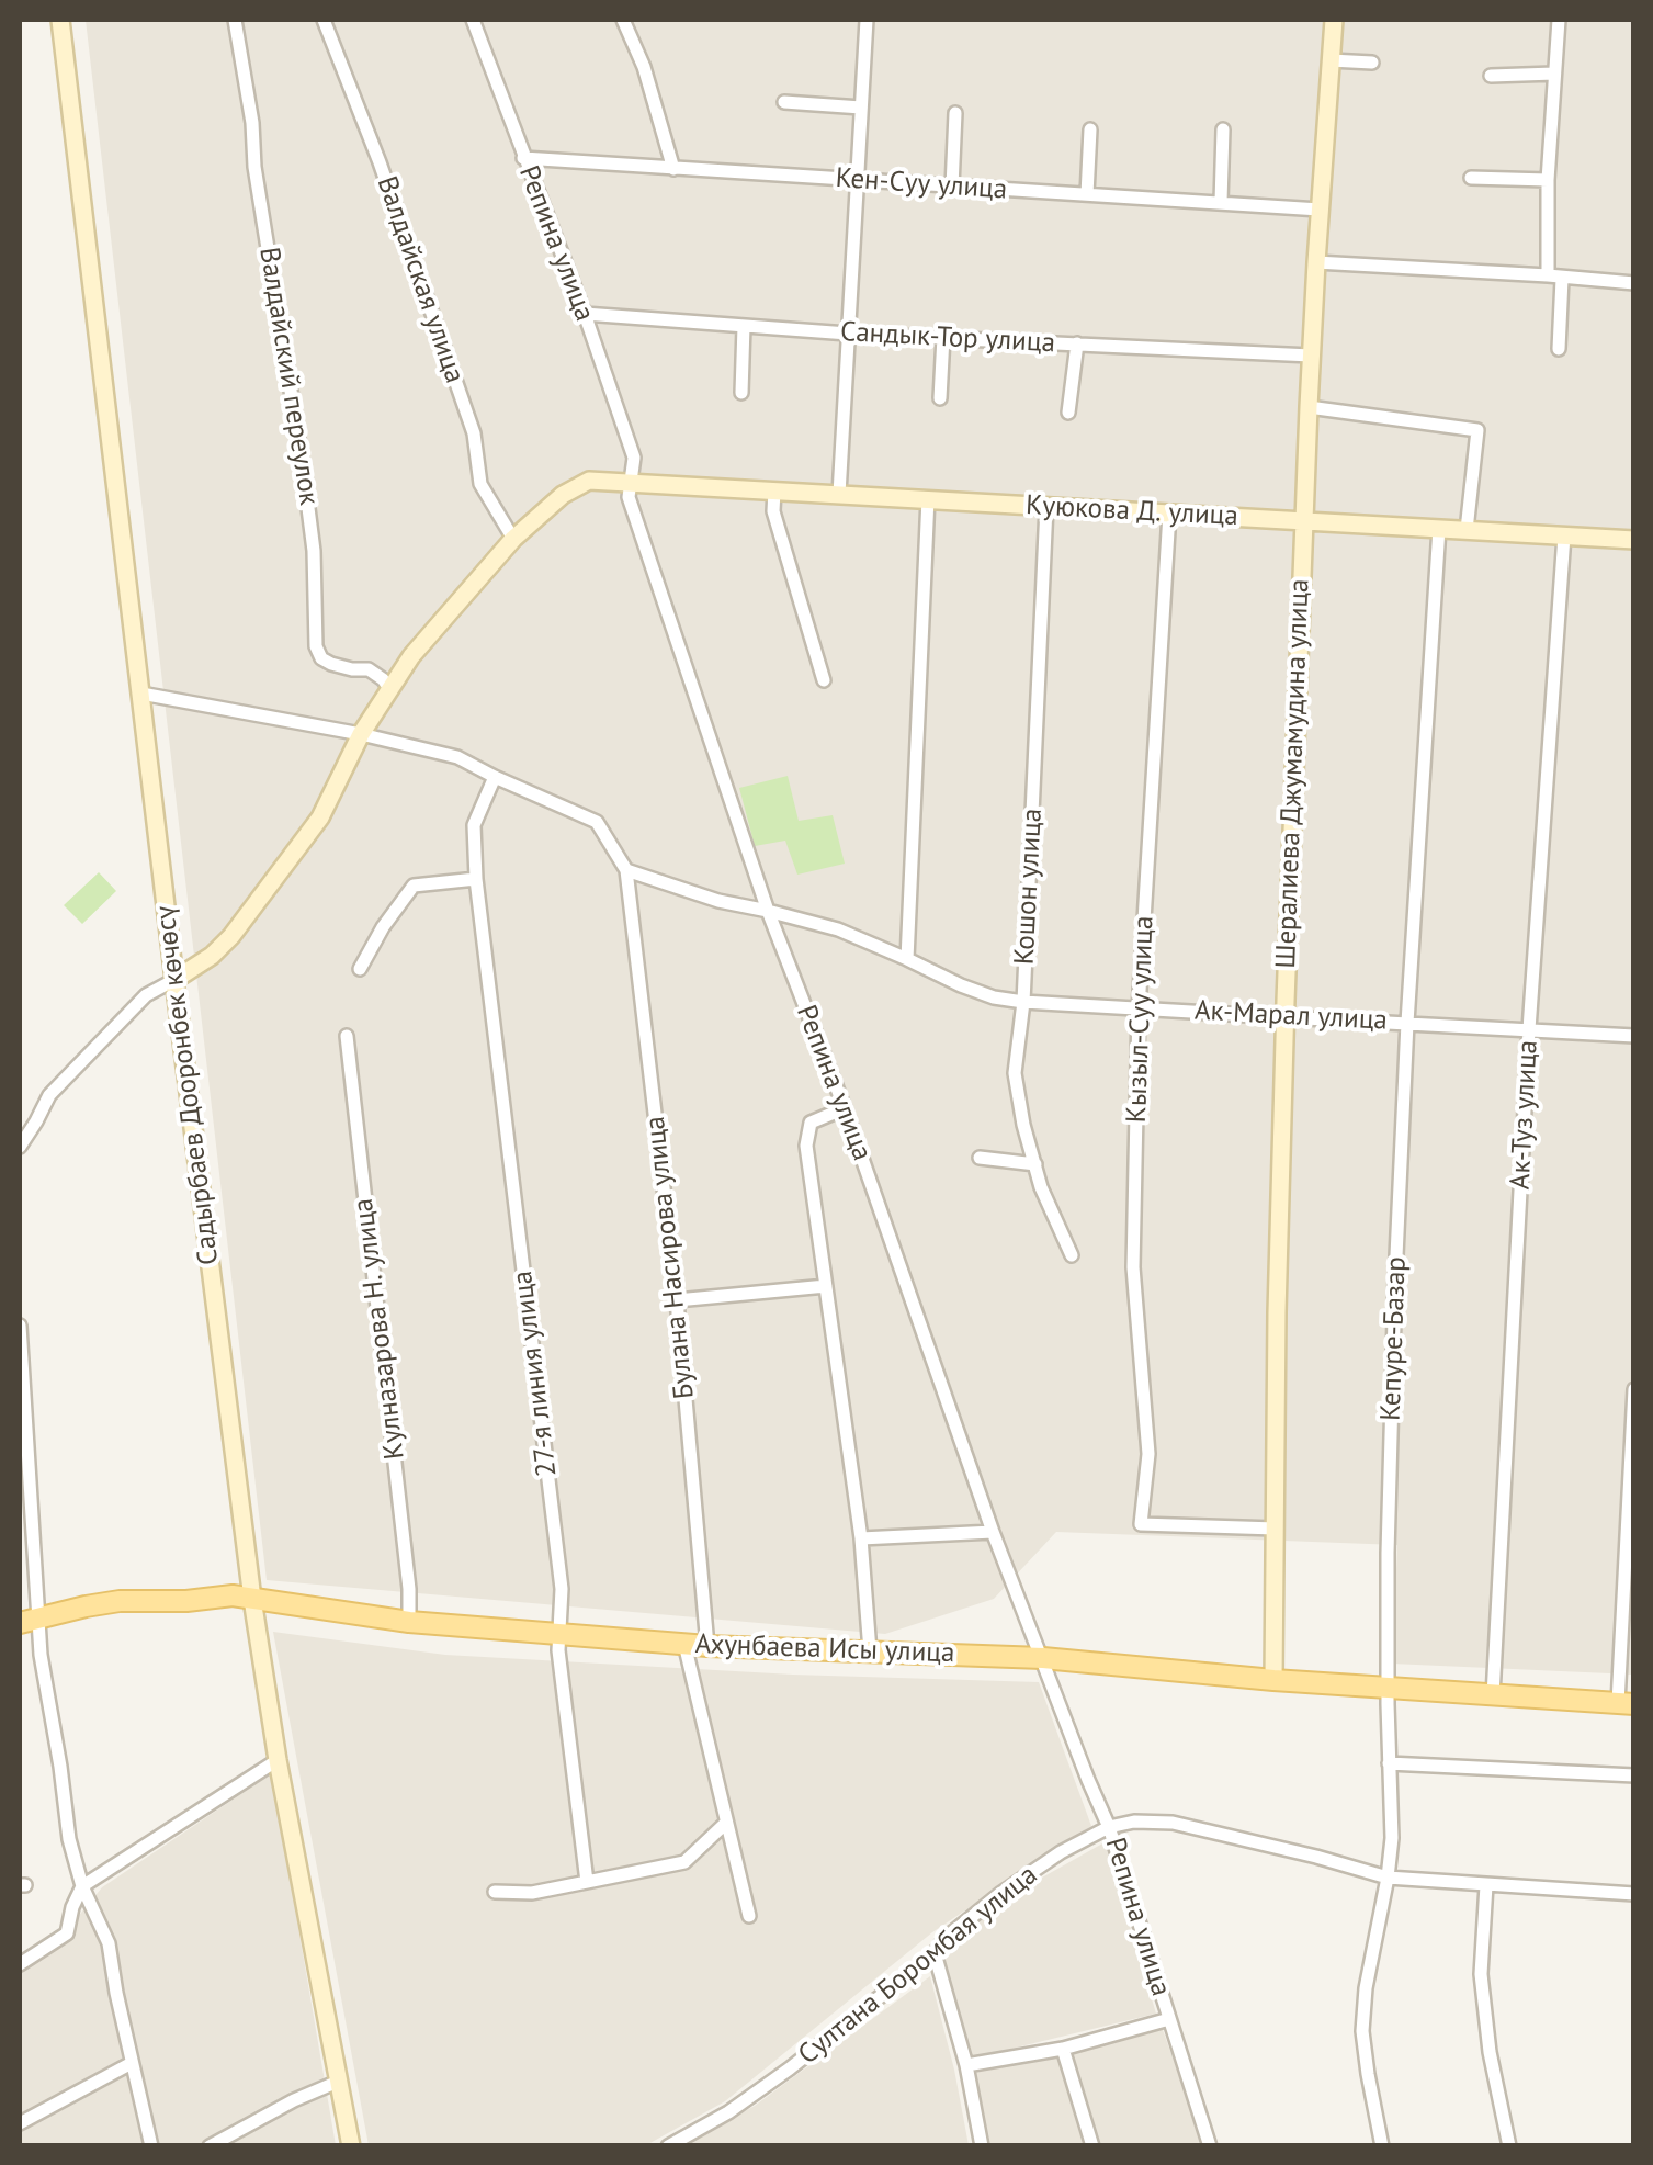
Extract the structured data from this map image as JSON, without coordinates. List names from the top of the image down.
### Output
{
  "streets": {
    "main road": ["Ахунбаева Исы улица"],
    "street": [
      "Кен-Суу улица",
      "Репина улица",
      "Валдайская улица",
      "Сандык-Тор улица",
      "Валдайский переулок",
      "Куюкова Д. улица",
      "Шералиева Джумамудина улица",
      "Кошон улица",
      "Ак-Марал улица",
      "Кызыл-Суу улица",
      "Садырбаев Дооронбек көчөсү",
      "Ак-Туз улица",
      "Булана Насирова улица",
      "Кулназарова Н. улица",
      "Кепуре-Базар",
      "27-я линия улица",
      "Султана Боромбая улица"
    ]
  },
  "crossings": [
    ["Кен-Суу улица", "Репина улица"],
    ["Кен-Суу улица", "Шералиева Джумамудина улица"],
    ["Репина улица", "Сандык-Тор улица"],
    ["Репина улица", "Куюкова Д. улица"],
    ["Репина улица", "Ак-Марал улица"],
    ["Репина улица", "Ахунбаева Исы улица"],
    ["Репина улица", "Султана Боромбая улица"],
    ["Сандык-Тор улица", "Шералиева Джумамудина улица"],
    ["Куюкова Д. улица", "Шералиева Джумамудина улица"],
    ["Куюкова Д. улица", "Кошон улица"],
    ["Куюкова Д. улица", "Кызыл-Суу улица"],
    ["Куюкова Д. улица", "Ак-Туз улица"],
    ["Куюкова Д. улица", "Кепуре-Базар"],
    ["Шералиева Джумамудина улица", "Ак-Марал улица"],
    ["Шералиева Джумамудина улица", "Кызыл-Суу улица"],
    ["Шералиева Джумамудина улица", "Ахунбаева Исы улица"],
    ["Кошон улица", "Ак-Марал улица"],
    ["Ак-Марал улица", "Кызыл-Суу улица"],
    ["Ак-Марал улица", "Ак-Туз улица"],
    ["Ак-Марал улица", "Кепуре-Базар"],
    ["Садырбаев Дооронбек көчөсү", "Ахунбаева Исы улица"],
    ["Ак-Туз улица", "Ахунбаева Исы улица"],
    ["Булана Насирова улица", "Ахунбаева Исы улица"],
    ["Кулназарова Н. улица", "Ахунбаева Исы улица"],
    ["Кепуре-Базар", "Ахунбаева Исы улица"],
    ["Кепуре-Базар", "Султана Боромбая улица"],
    ["27-я линия улица", "Ахунбаева Исы улица"]
  ]
}
